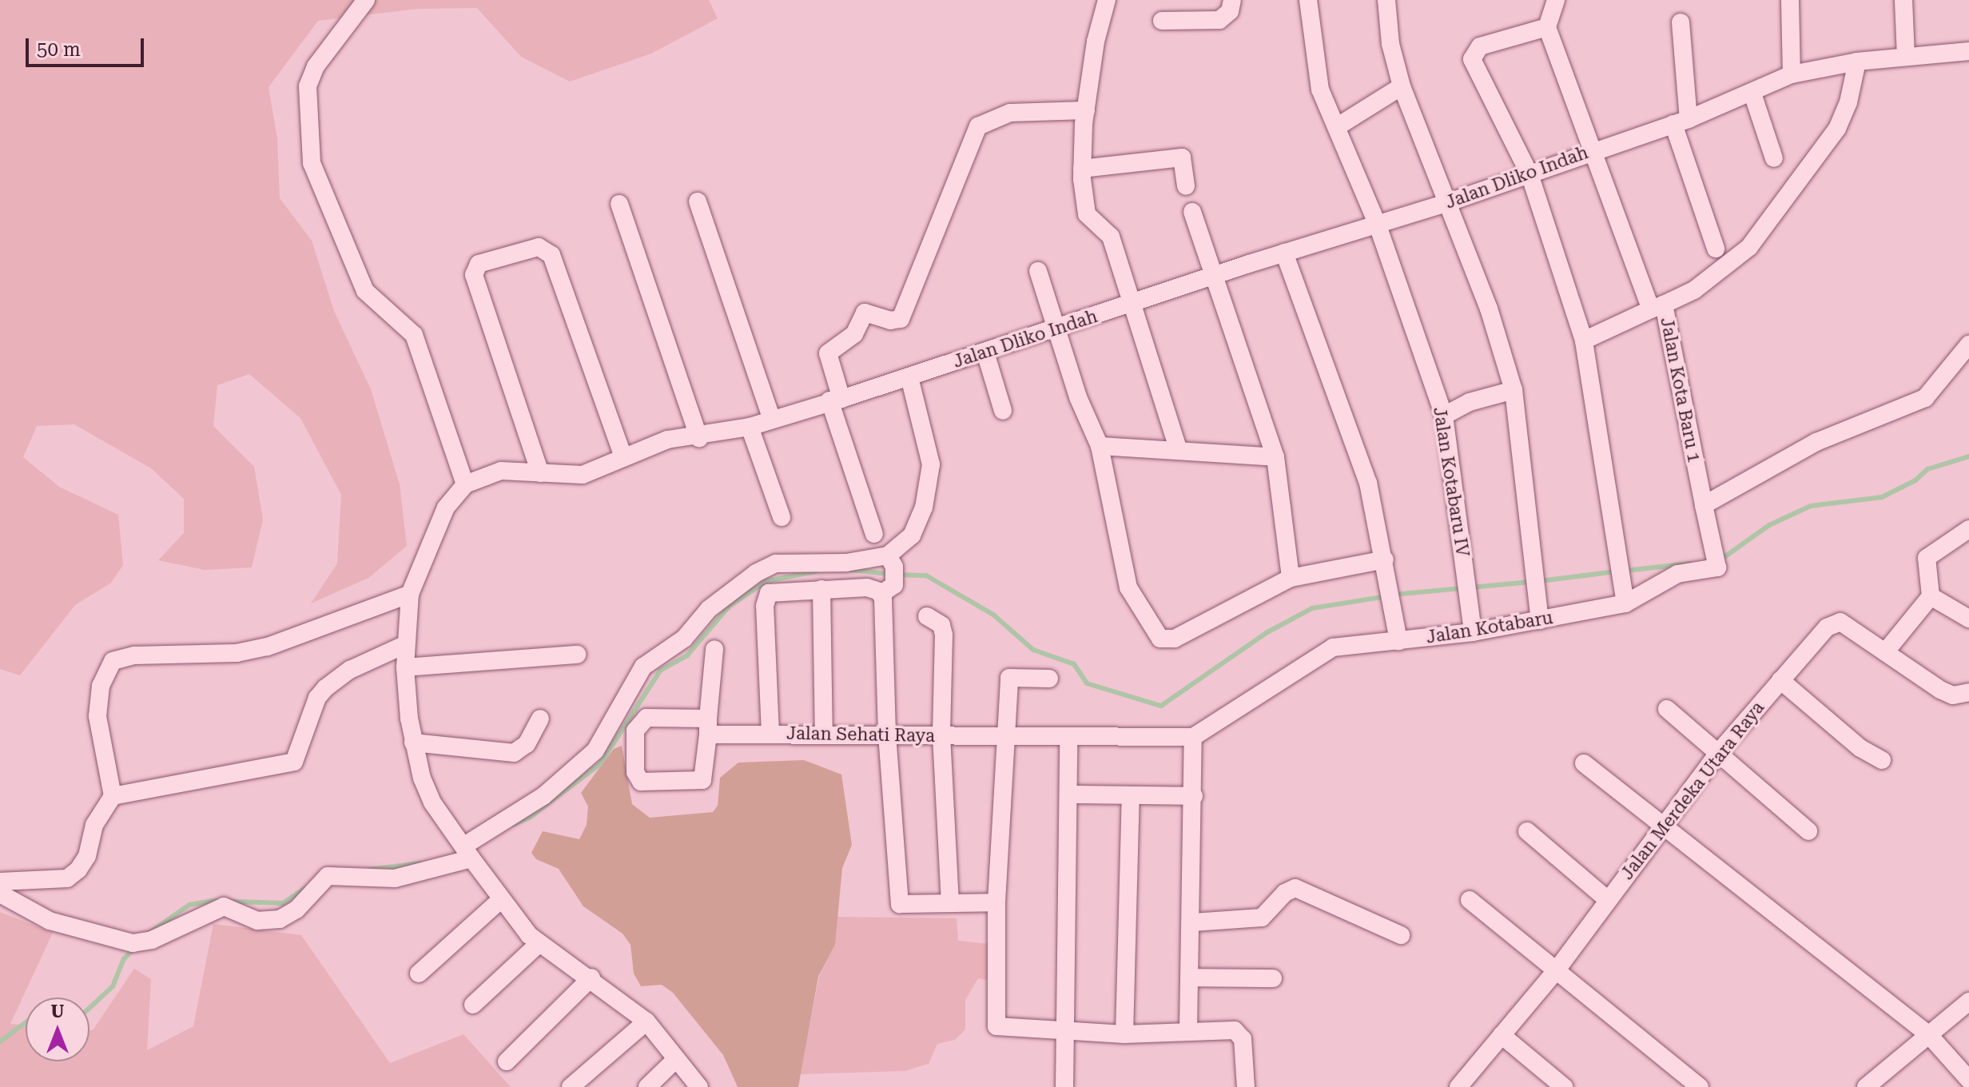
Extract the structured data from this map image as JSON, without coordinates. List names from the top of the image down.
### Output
{
  "streets": {
    "street": [
      "Jalan Dliko Indah",
      "Jalan Kota Baru 1",
      "Jalan Kotabaru IV",
      "Jalan Kotabaru",
      "Jalan Sehati Raya",
      "Jalan Merdeka Utara Raya"
    ]
  },
  "crossings": [
    ["Jalan Dliko Indah", "Jalan Kota Baru 1"],
    ["Jalan Dliko Indah", "Jalan Kotabaru IV"],
    ["Jalan Kota Baru 1", "Jalan Kotabaru"],
    ["Jalan Kotabaru IV", "Jalan Kotabaru"],
    ["Jalan Kotabaru", "Jalan Sehati Raya"]
  ],
  "scale_bar": "50 m",
  "north": "top"
}
